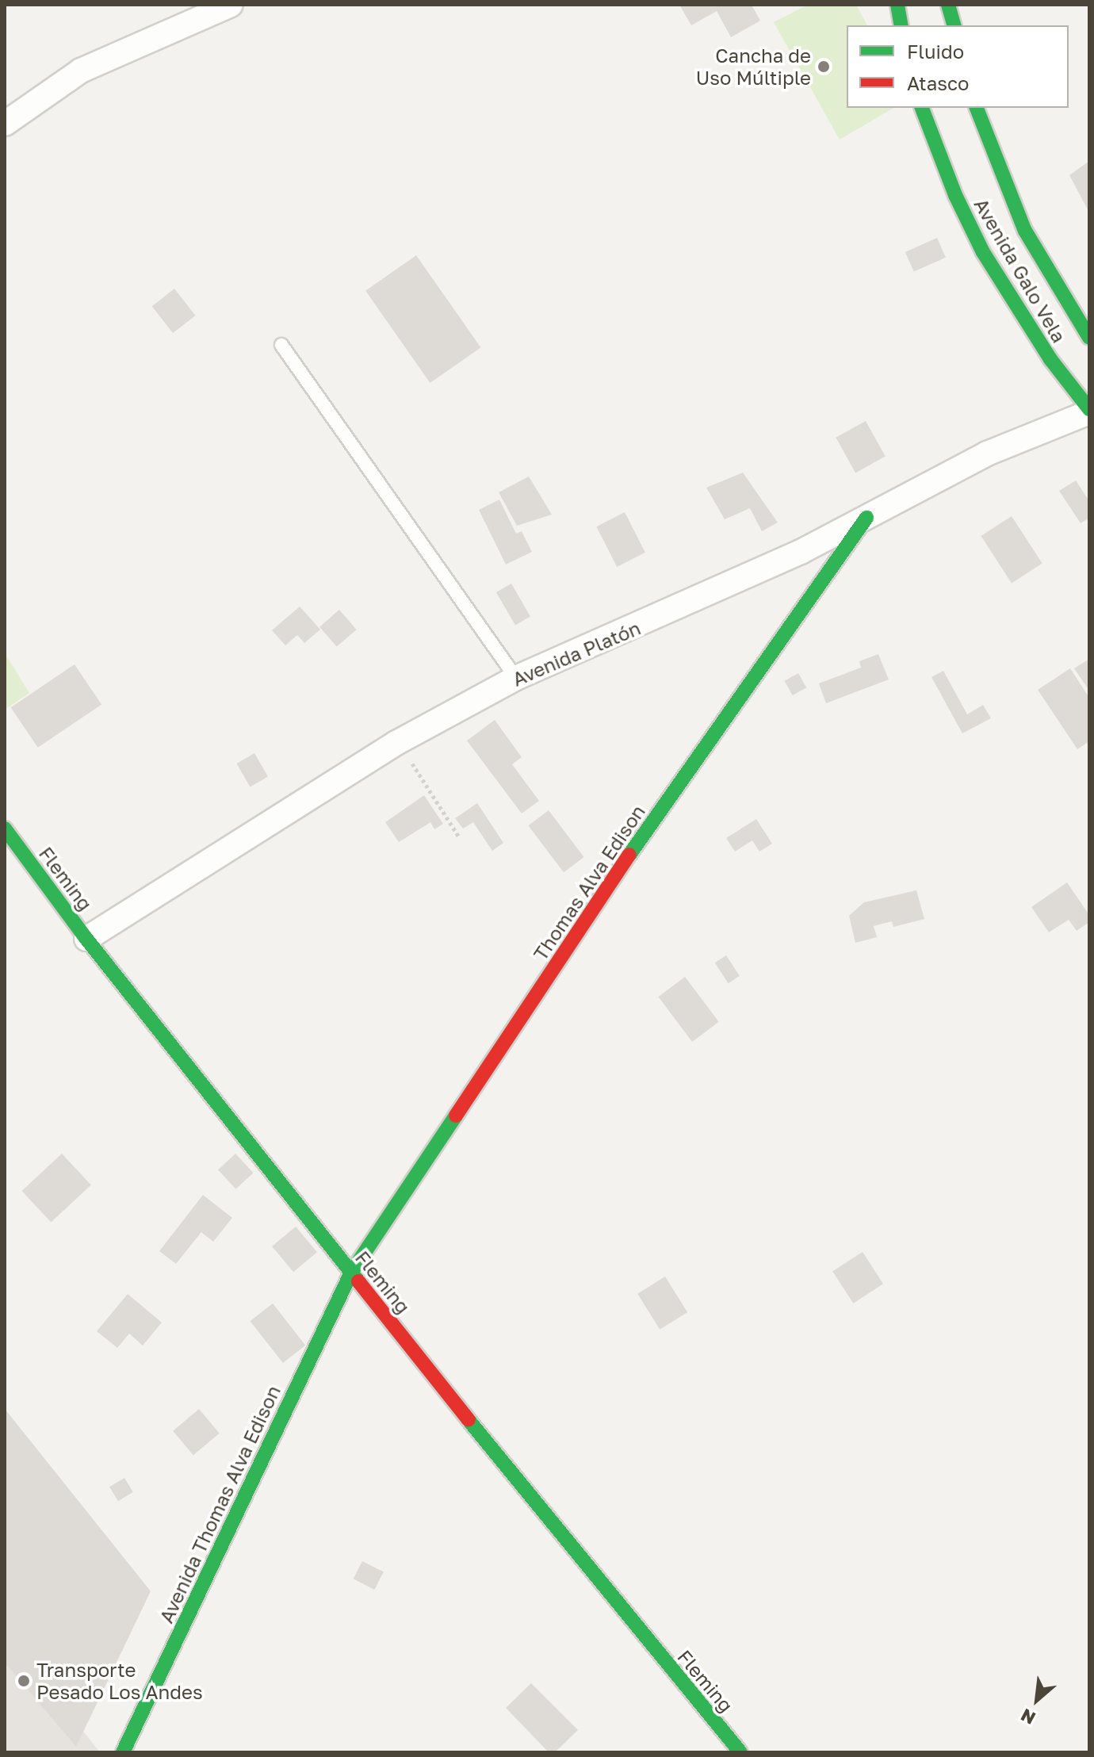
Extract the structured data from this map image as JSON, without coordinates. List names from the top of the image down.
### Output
{
  "streets": {
    "street": [
      "Avenida Galo Vela",
      "Avenida Platón",
      "Fleming",
      "Thomas Alva Edison",
      "Avenida Thomas Alva Edison"
    ]
  },
  "crossings": [
    ["Avenida Galo Vela", "Avenida Platón"],
    ["Avenida Platón", "Fleming"],
    ["Avenida Platón", "Thomas Alva Edison"],
    ["Fleming", "Thomas Alva Edison"],
    ["Fleming", "Avenida Thomas Alva Edison"],
    ["Thomas Alva Edison", "Avenida Thomas Alva Edison"]
  ],
  "places": ["Cancha de Uso Múltiple", "Transporte Pesado Los Andes"],
  "legend": ["Fluido", "Atasco"],
  "north": "bottom left"
}
